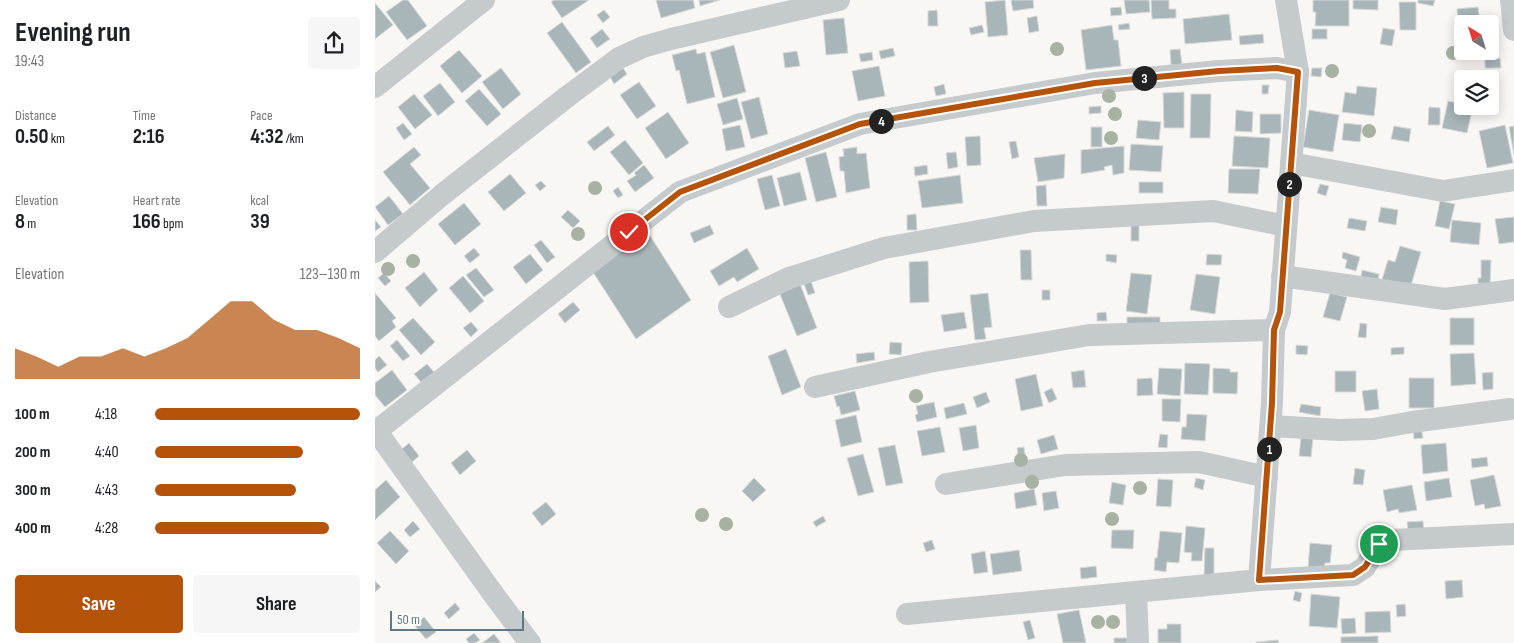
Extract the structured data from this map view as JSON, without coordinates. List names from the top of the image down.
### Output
{
  "scale_bar": "50 m",
  "north": "top left",
  "page": {
    "heading": ["Evening run", "19:43"],
    "pins": [
      "3",
      "4",
      "2",
      "1"
    ],
    "stats": [
      ["Distance", "0.50 km"],
      ["Time", "2:16"],
      ["Pace", "4:32 /km"],
      ["Elevation", "8 m"],
      ["Heart rate", "166 bpm"],
      ["kcal", "39"]
    ],
    "chart": ["Elevation", "123–130 m"],
    "list": [
      {
        "name": "100 m",
        "note": "4:18"
      },
      {
        "name": "200 m",
        "note": "4:40"
      },
      {
        "name": "300 m",
        "note": "4:43"
      },
      {
        "name": "400 m",
        "note": "4:28"
      }
    ],
    "buttons": ["Save", "Share"],
    "scale": "50 m"
  }
}
